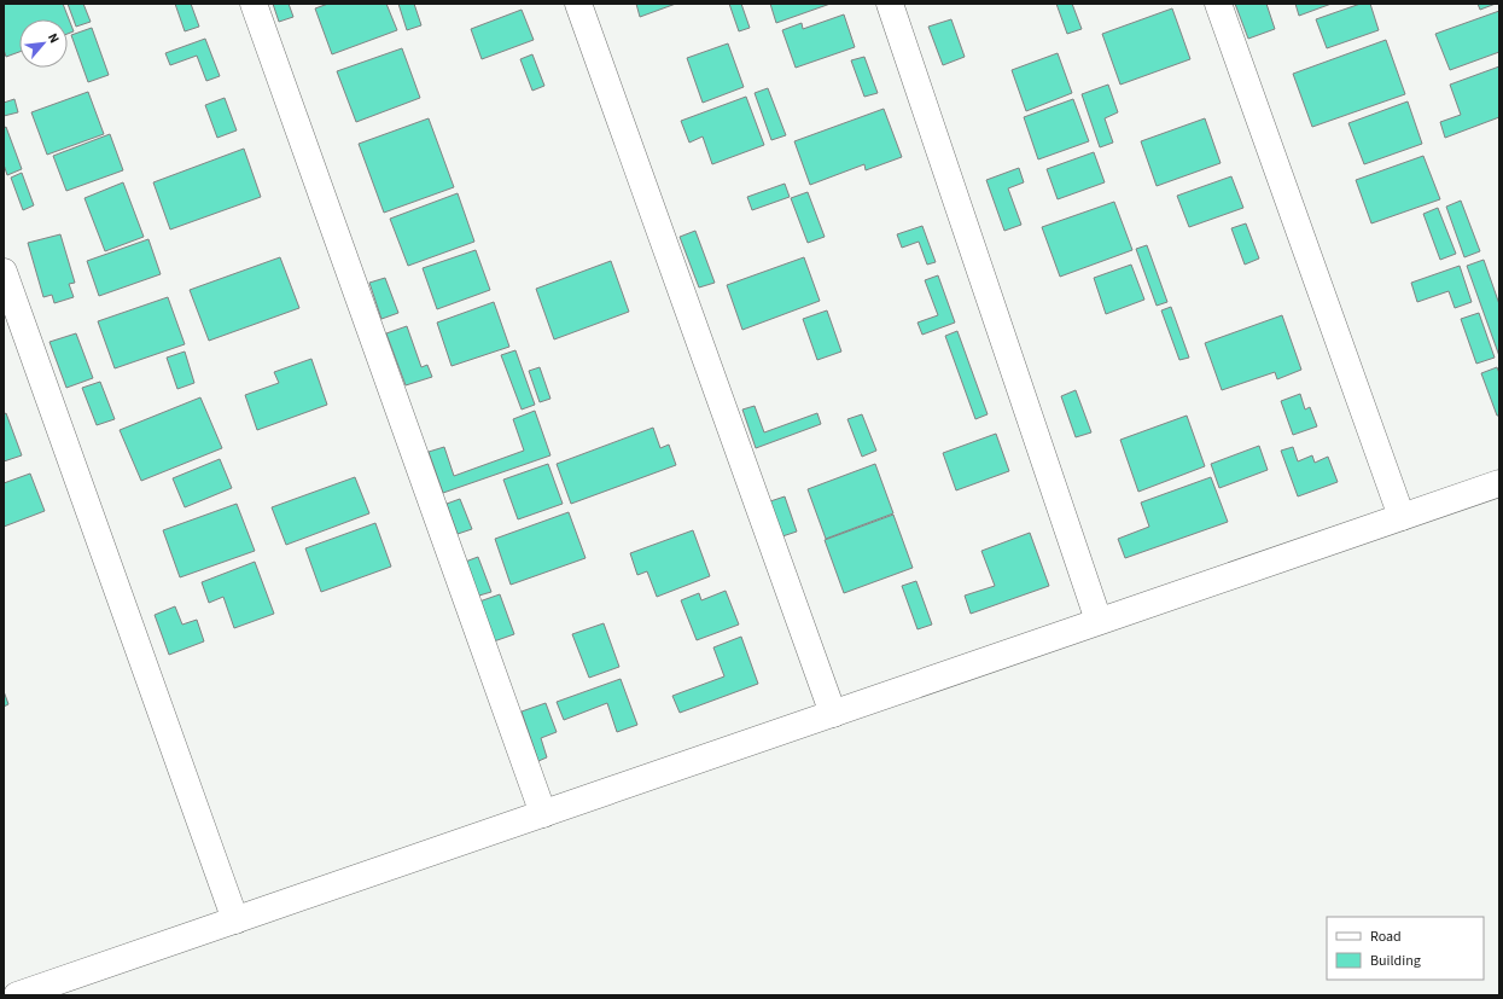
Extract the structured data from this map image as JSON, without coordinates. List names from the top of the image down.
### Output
{
  "legend": ["Road", "Building"],
  "north": "top right"
}
